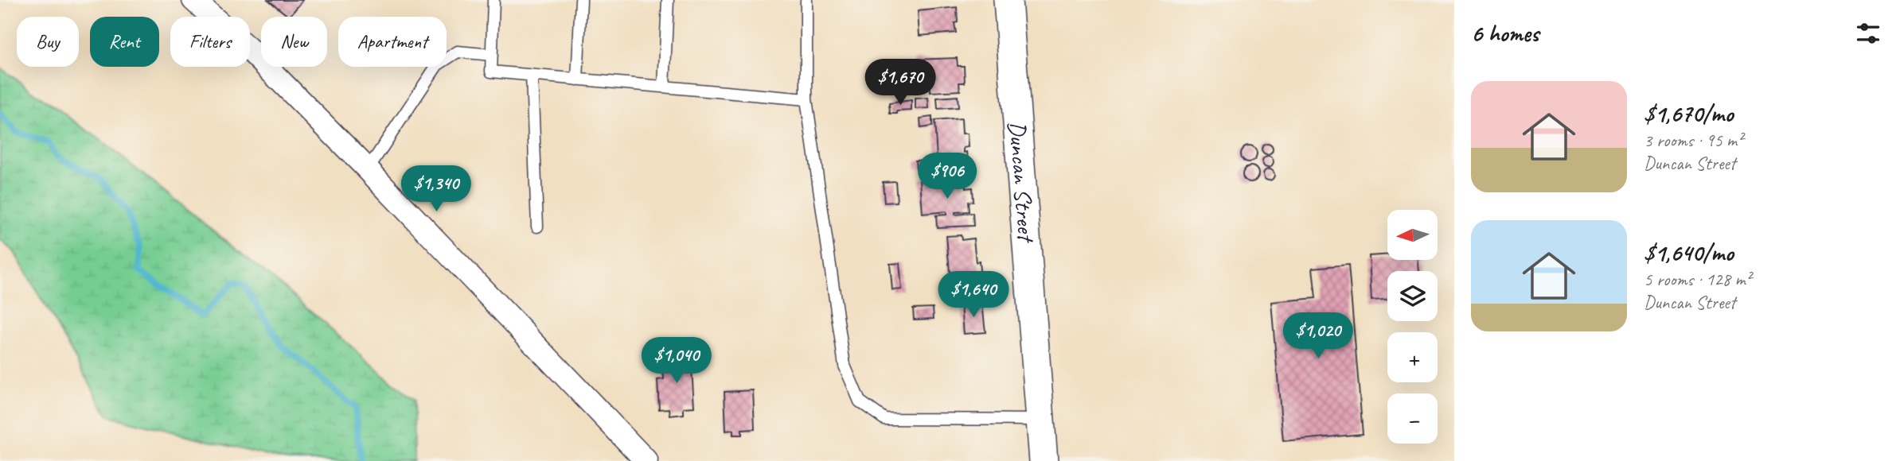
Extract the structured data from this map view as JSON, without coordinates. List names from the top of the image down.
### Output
{
  "streets": {
    "street": ["Duncan Street"]
  },
  "north": "left",
  "page": {
    "heading": "6 homes",
    "chip": [
      "Buy",
      "Rent",
      "Filters",
      "New",
      "Apartment"
    ],
    "price": [
      "$1,670",
      "$906",
      "$1,340",
      "$1,640",
      "$1,020",
      "$1,040"
    ],
    "list": [
      {
        "name": "$1,670/mo",
        "note": "3 rooms · 95 m² · Duncan Street"
      },
      {
        "name": "$1,640/mo",
        "note": "5 rooms · 128 m² · Duncan Street"
      }
    ],
    "map_buttons": ["+", "−"]
  }
}
